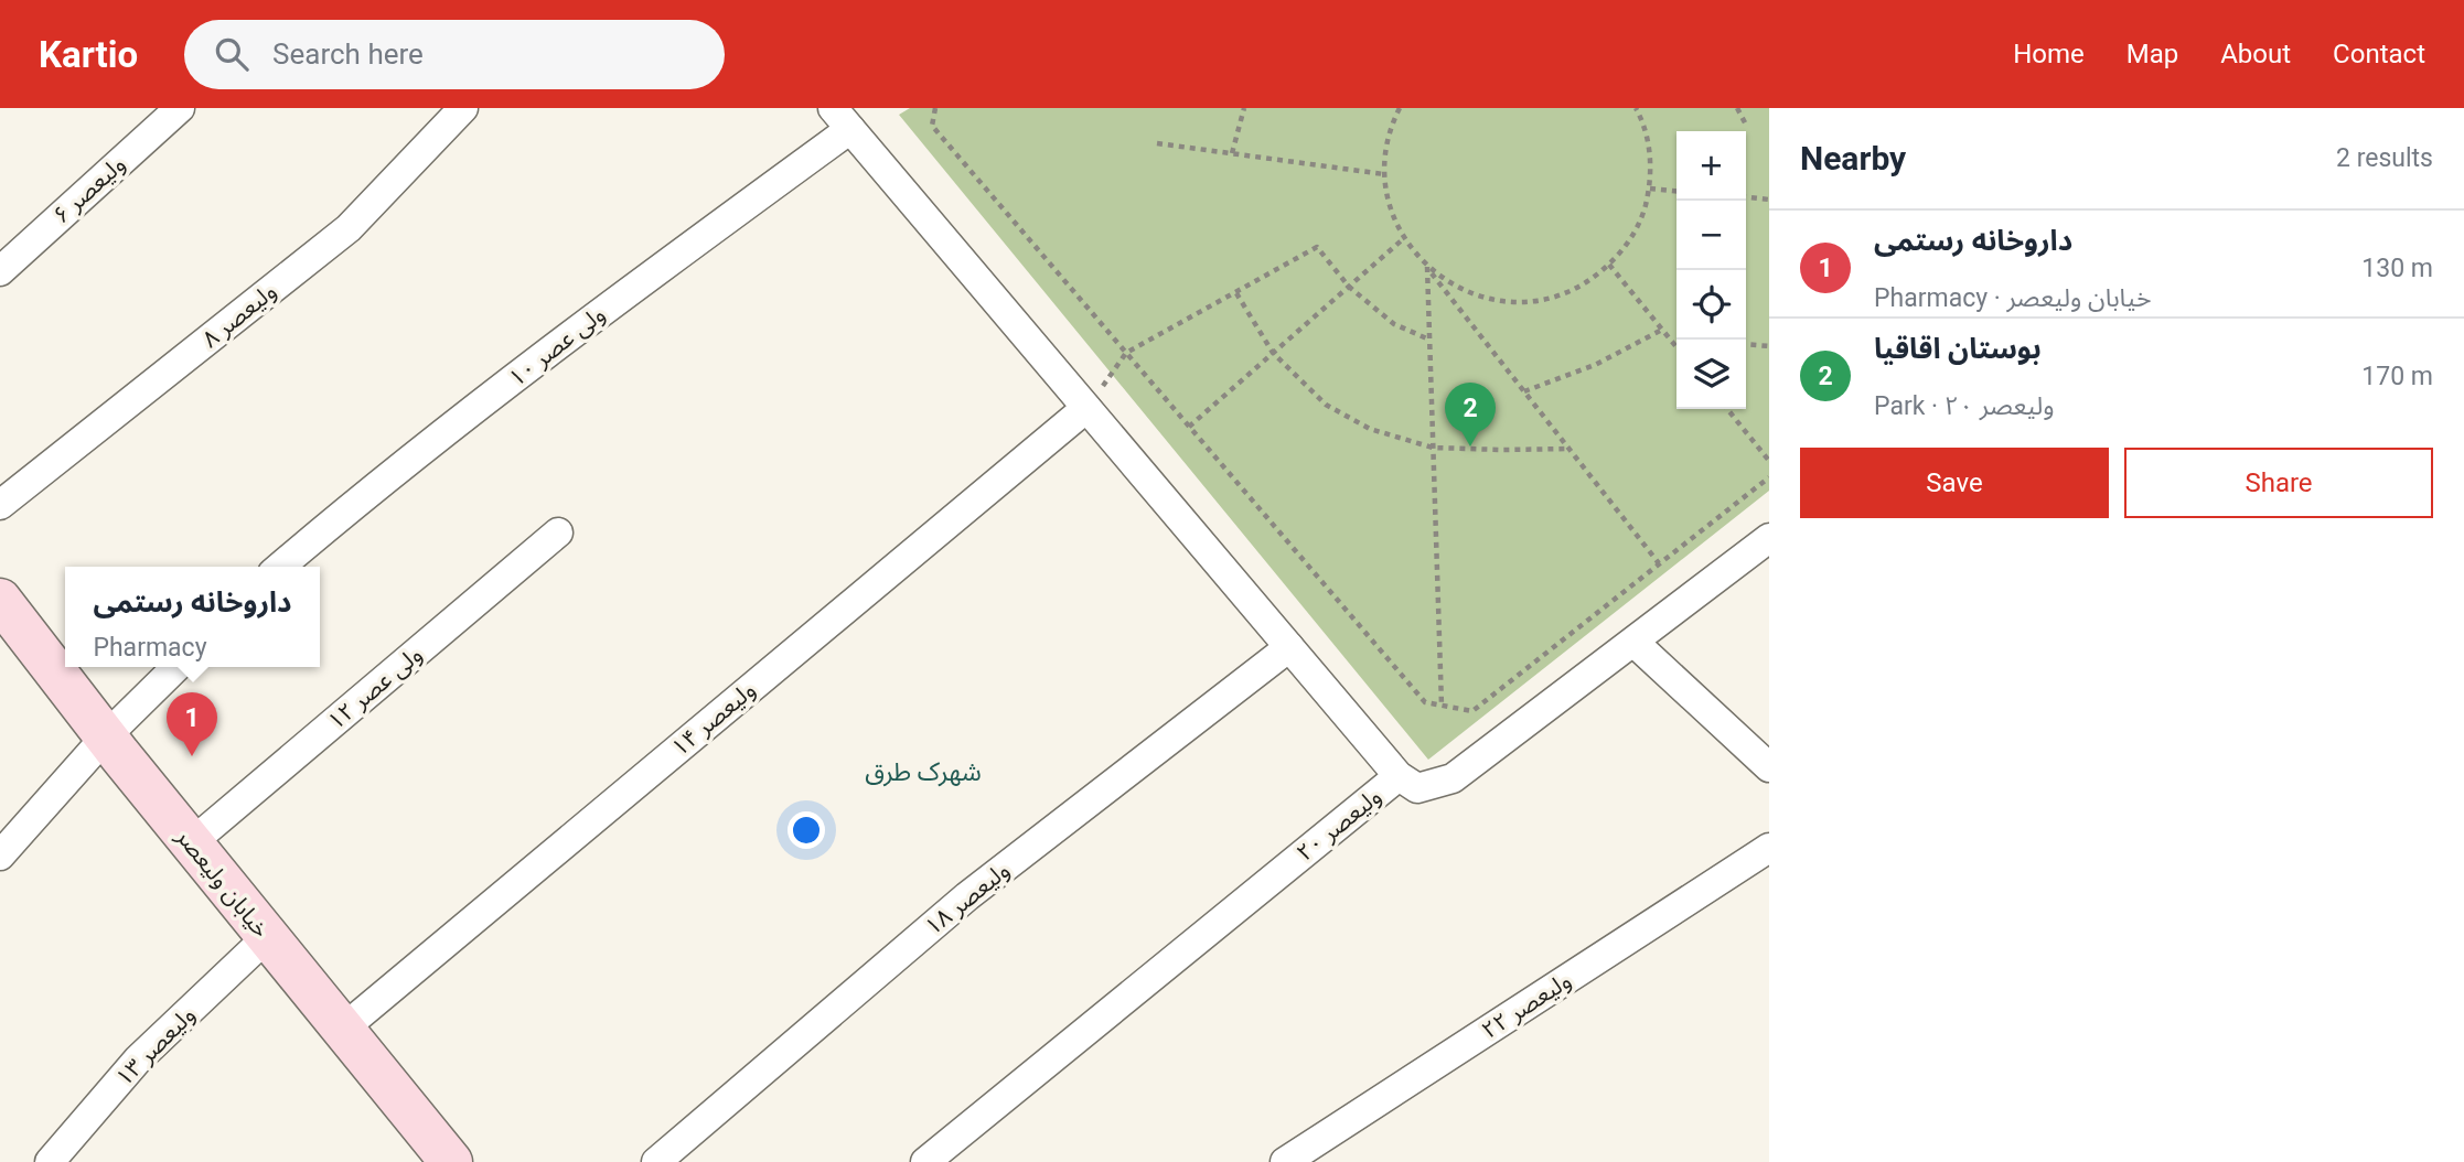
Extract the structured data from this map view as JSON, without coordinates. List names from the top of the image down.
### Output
{
  "streets": {
    "street": [
      "ولیعصر ۶",
      "ولیعصر ۸",
      "ولی عصر ۱۰",
      "ولی عصر ۱۲",
      "ولیعصر ۱۴",
      "ولیعصر ۲۰",
      "خیابان ولیعصر",
      "ولیعصر ۱۸",
      "ولیعصر ۲۲",
      "ولیعصر ۱۳"
    ]
  },
  "crossings": [
    ["ولی عصر ۱۲", "خیابان ولیعصر"],
    ["ولیعصر ۱۴", "خیابان ولیعصر"],
    ["خیابان ولیعصر", "ولیعصر ۱۳"]
  ],
  "districts": ["شهرک طرق"],
  "page": {
    "header": "Kartio",
    "search": "Search here",
    "nav": [
      "Home",
      "Map",
      "About",
      "Contact"
    ],
    "heading": ["Nearby", "2 results"],
    "map_buttons": ["+", "−"],
    "list": [
      {
        "mark": "1",
        "name": "داروخانه رستمی",
        "note": "Pharmacy · خیابان ولیعصر",
        "value": "130 m"
      },
      {
        "mark": "2",
        "name": "بوستان اقاقیا",
        "note": "Park · ولیعصر ۲۰",
        "value": "170 m"
      }
    ],
    "pins": ["2", "1"],
    "buttons": ["Save", "Share"],
    "popup": ["داروخانه رستمی", "Pharmacy"]
  }
}
